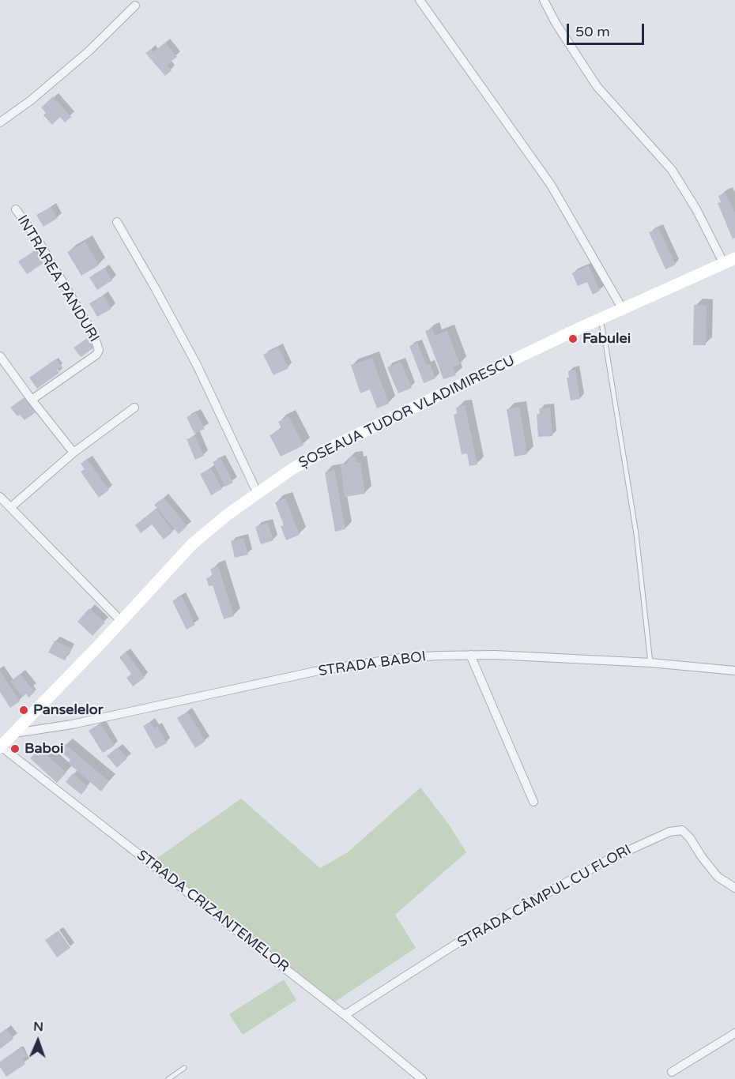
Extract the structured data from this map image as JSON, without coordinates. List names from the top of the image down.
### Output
{
  "streets": {
    "main road": ["ȘOSEAUA TUDOR VLADIMIRESCU"],
    "street": [
      "INTRAREA PANDURI",
      "STRADA BABOI",
      "STRADA CÂMPUL CU FLORI",
      "STRADA CRIZANTEMELOR"
    ]
  },
  "crossings": [
    ["ȘOSEAUA TUDOR VLADIMIRESCU", "STRADA BABOI"],
    ["ȘOSEAUA TUDOR VLADIMIRESCU", "STRADA CRIZANTEMELOR"],
    ["STRADA CÂMPUL CU FLORI", "STRADA CRIZANTEMELOR"]
  ],
  "places": ["Fabulei", "Panselelor", "Baboi"],
  "scale_bar": "50 m",
  "north": "top"
}
